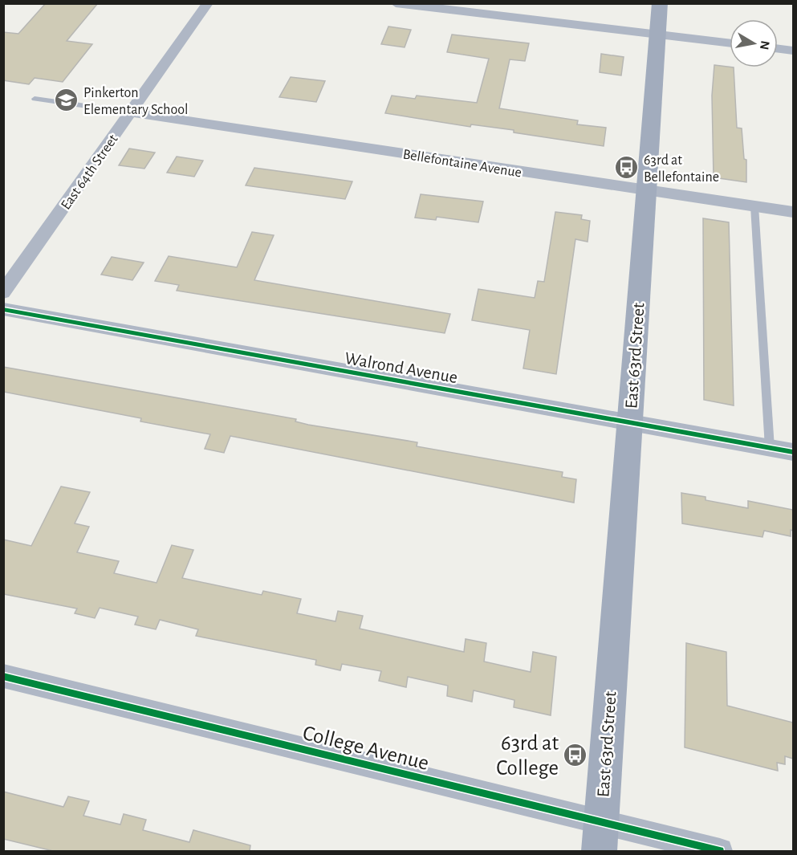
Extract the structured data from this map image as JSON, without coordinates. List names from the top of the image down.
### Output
{
  "streets": {
    "main road": ["East 63rd Street"],
    "street": [
      "Bellefontaine Avenue",
      "East 64th Street",
      "Walrond Avenue",
      "College Avenue"
    ]
  },
  "crossings": [
    ["Bellefontaine Avenue", "East 64th Street"],
    ["Bellefontaine Avenue", "East 63rd Street"],
    ["East 63rd Street", "Walrond Avenue"],
    ["East 63rd Street", "College Avenue"]
  ],
  "places": {
    "school or university": ["Pinkerton Elementary School"],
    "bus stop": ["63rd at Bellefontaine", "63rd at College"]
  },
  "north": "right"
}
